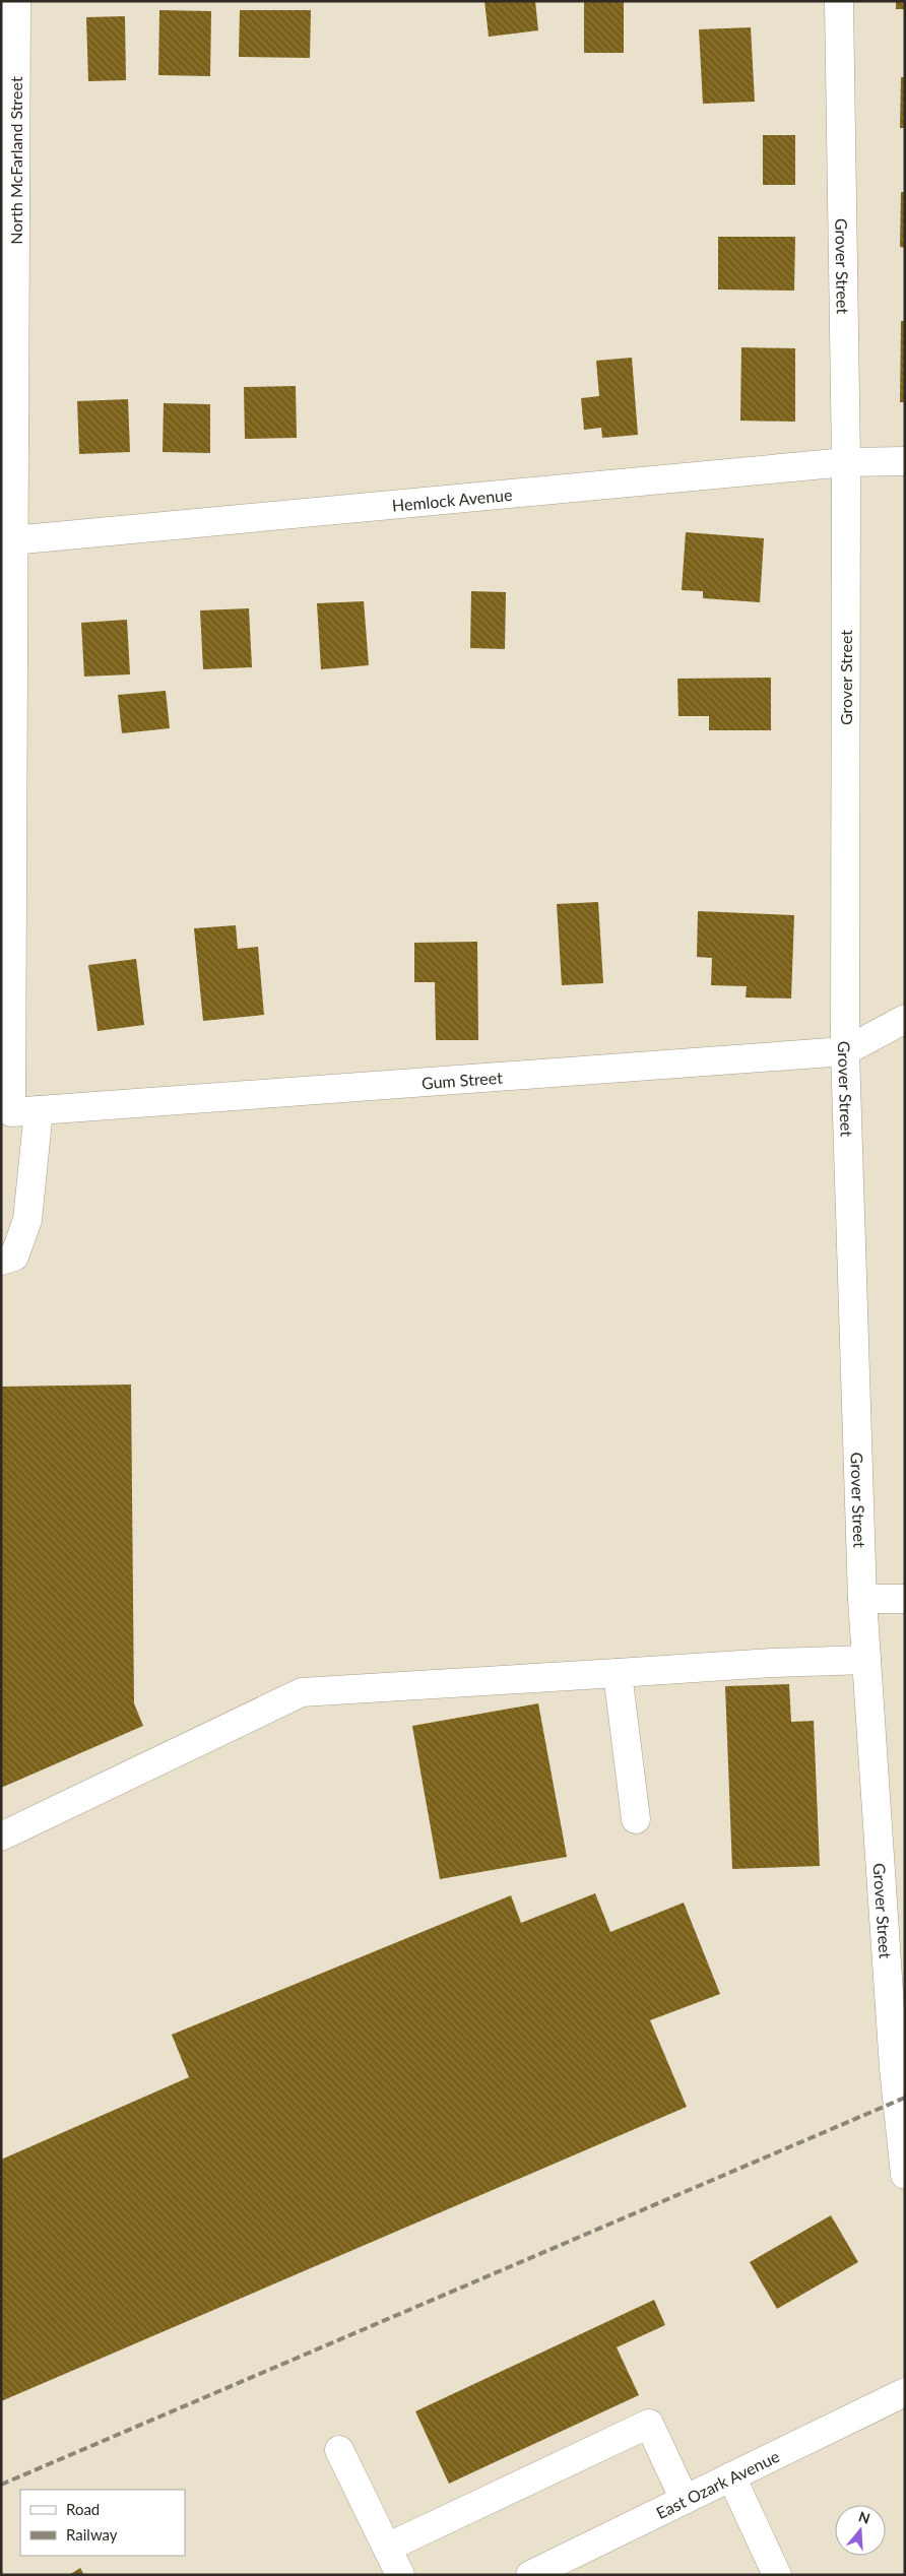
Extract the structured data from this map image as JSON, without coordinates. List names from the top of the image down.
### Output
{
  "streets": {
    "street": [
      "North McFarland Street",
      "Grover Street",
      "Hemlock Avenue",
      "Gum Street",
      "East Ozark Avenue"
    ]
  },
  "crossings": [
    ["North McFarland Street", "Hemlock Avenue"],
    ["North McFarland Street", "Gum Street"],
    ["Grover Street", "Hemlock Avenue"],
    ["Grover Street", "Gum Street"]
  ],
  "legend": ["Road", "Railway"],
  "north": "top"
}
